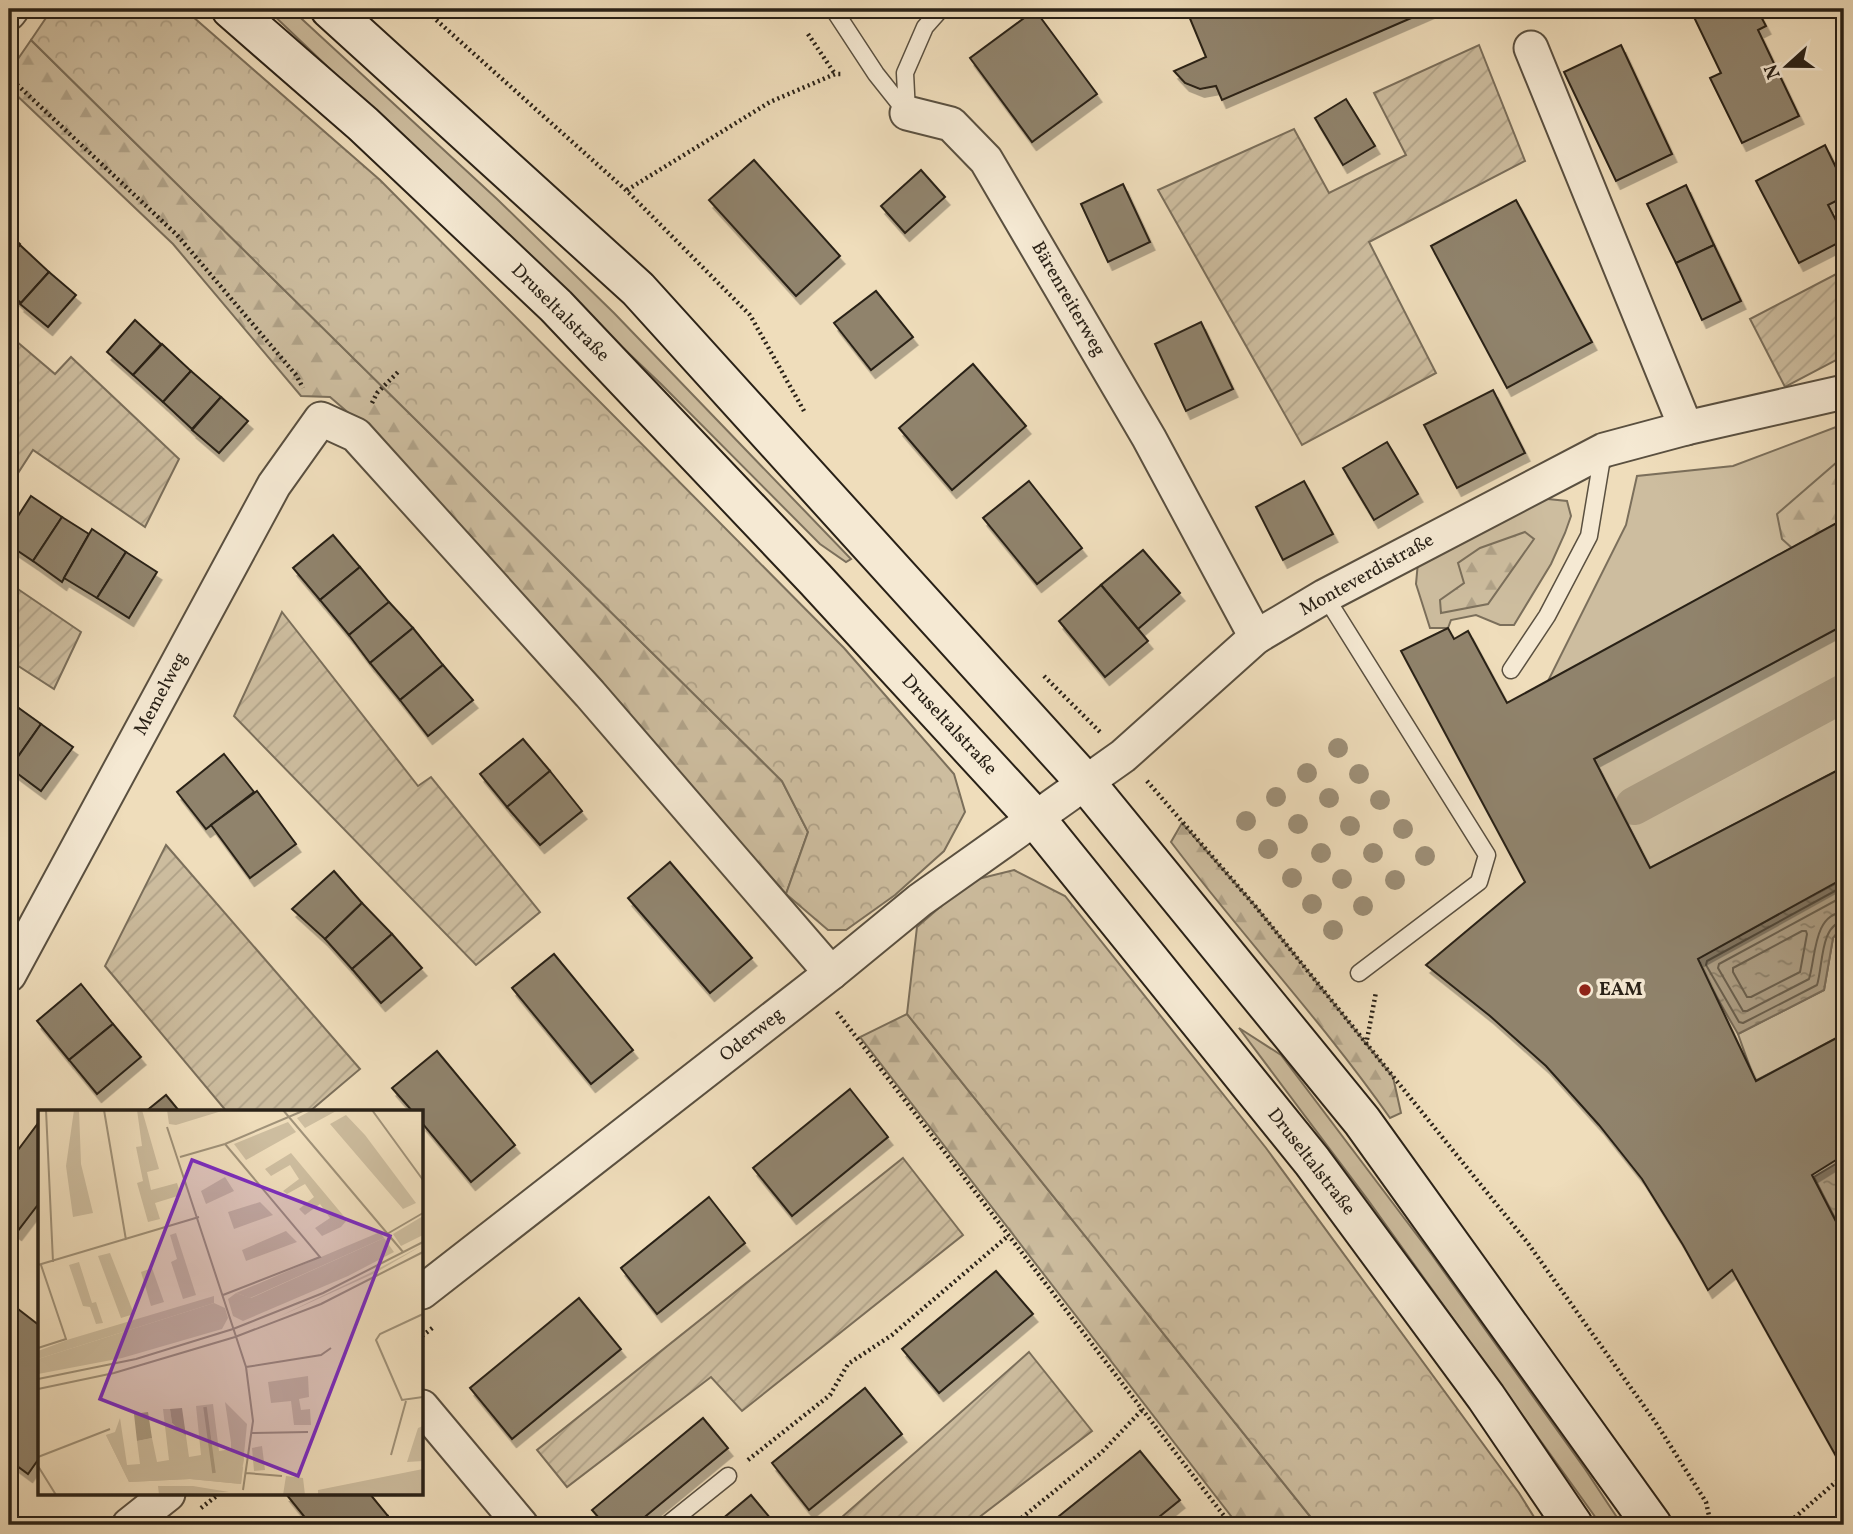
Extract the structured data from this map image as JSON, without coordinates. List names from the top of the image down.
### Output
{
  "streets": {
    "main road": ["Druseltalstraße"],
    "street": [
      "Bärenreiterweg",
      "Monteverdistraße",
      "Memelweg",
      "Oderweg"
    ]
  },
  "crossings": [
    ["Bärenreiterweg", "Monteverdistraße"],
    ["Druseltalstraße", "Oderweg"],
    ["Monteverdistraße", "Oderweg"]
  ],
  "places": ["EAM"],
  "north": "left"
}
